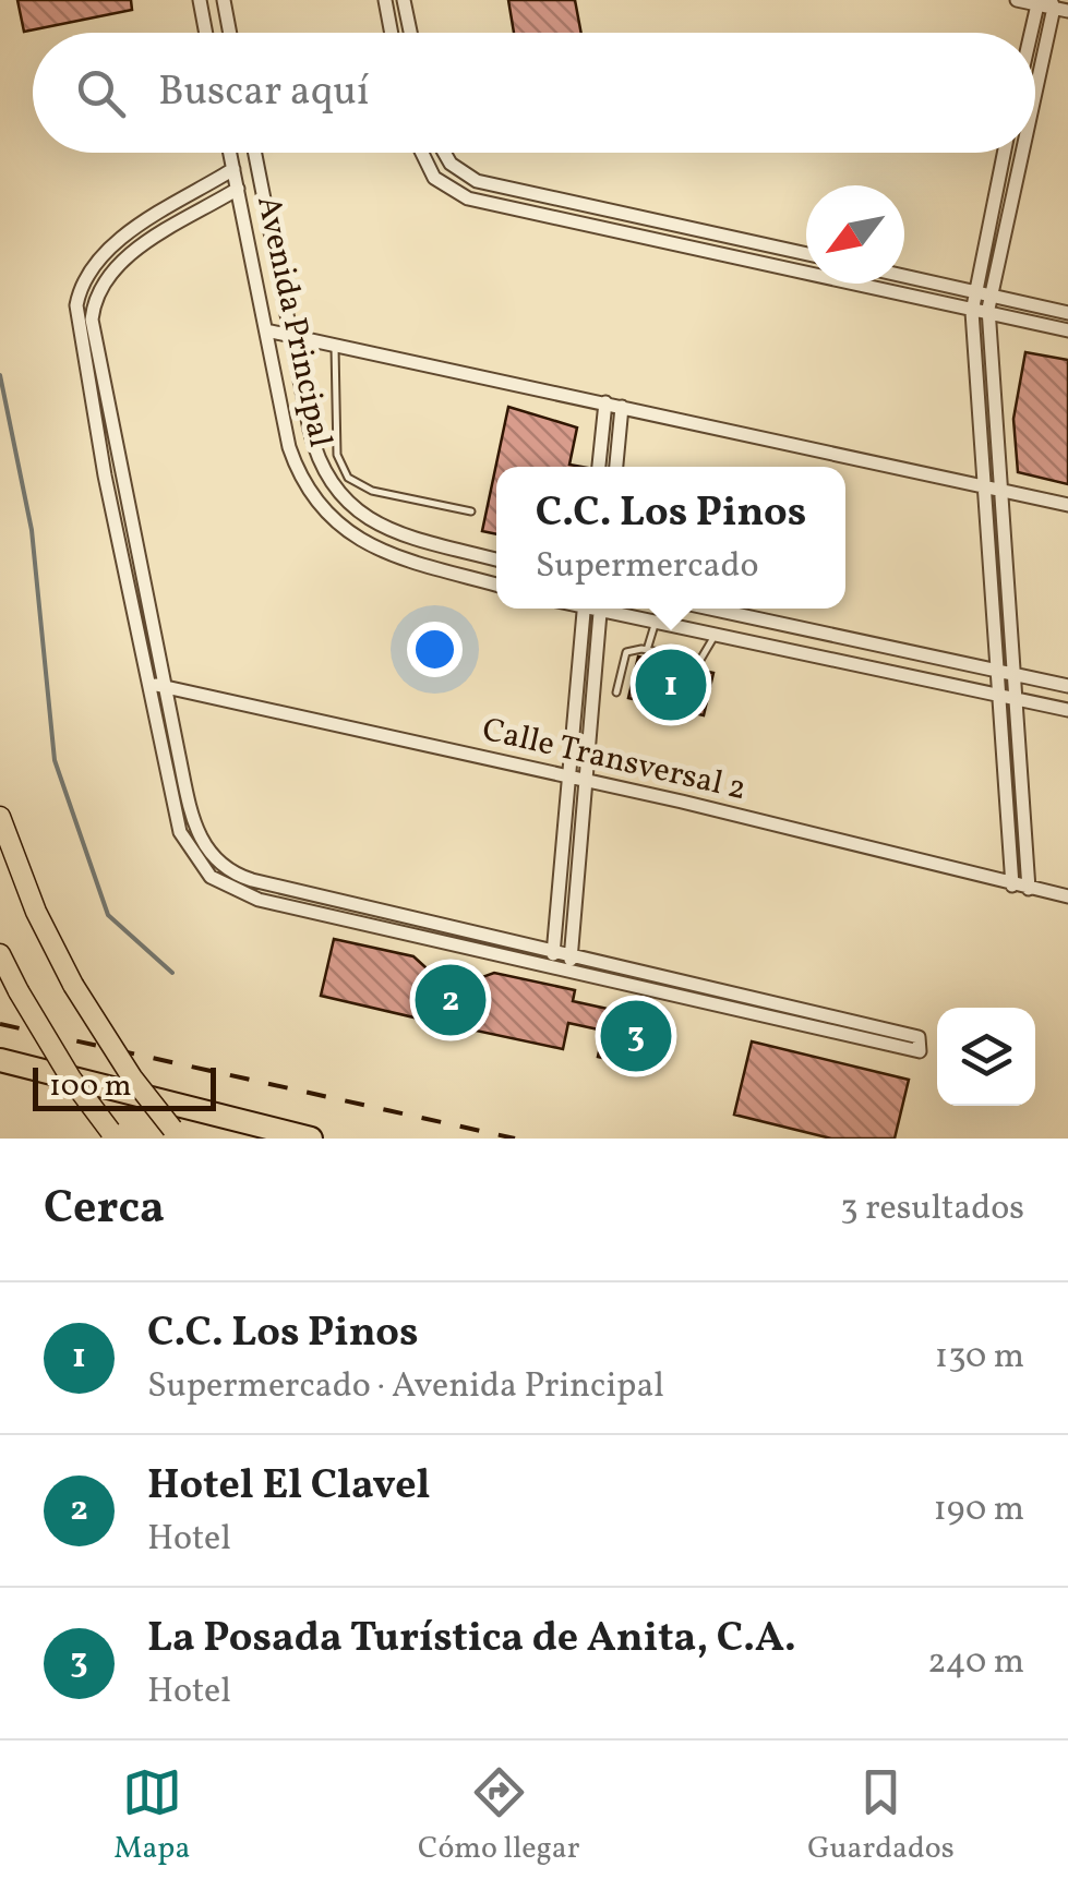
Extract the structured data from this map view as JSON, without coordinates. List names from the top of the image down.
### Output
{
  "streets": {
    "street": ["Avenida Principal", "Calle Transversal 2"]
  },
  "scale_bar": "100 m",
  "north": "bottom left",
  "page": {
    "search": "Buscar aquí",
    "popup": ["C.C. Los Pinos", "Supermercado"],
    "pins": ["1", "2", "3"],
    "scale": "100 m",
    "heading": ["Cerca", "3 resultados"],
    "list": [
      {
        "mark": "1",
        "name": "C.C. Los Pinos",
        "note": "Supermercado · Avenida Principal",
        "value": "130 m"
      },
      {
        "mark": "2",
        "name": "Hotel El Clavel",
        "note": "Hotel",
        "value": "190 m"
      },
      {
        "mark": "3",
        "name": "La Posada Turística de Anita, C.A.",
        "note": "Hotel",
        "value": "240 m"
      }
    ],
    "nav": ["Mapa", "Cómo llegar", "Guardados"]
  }
}
